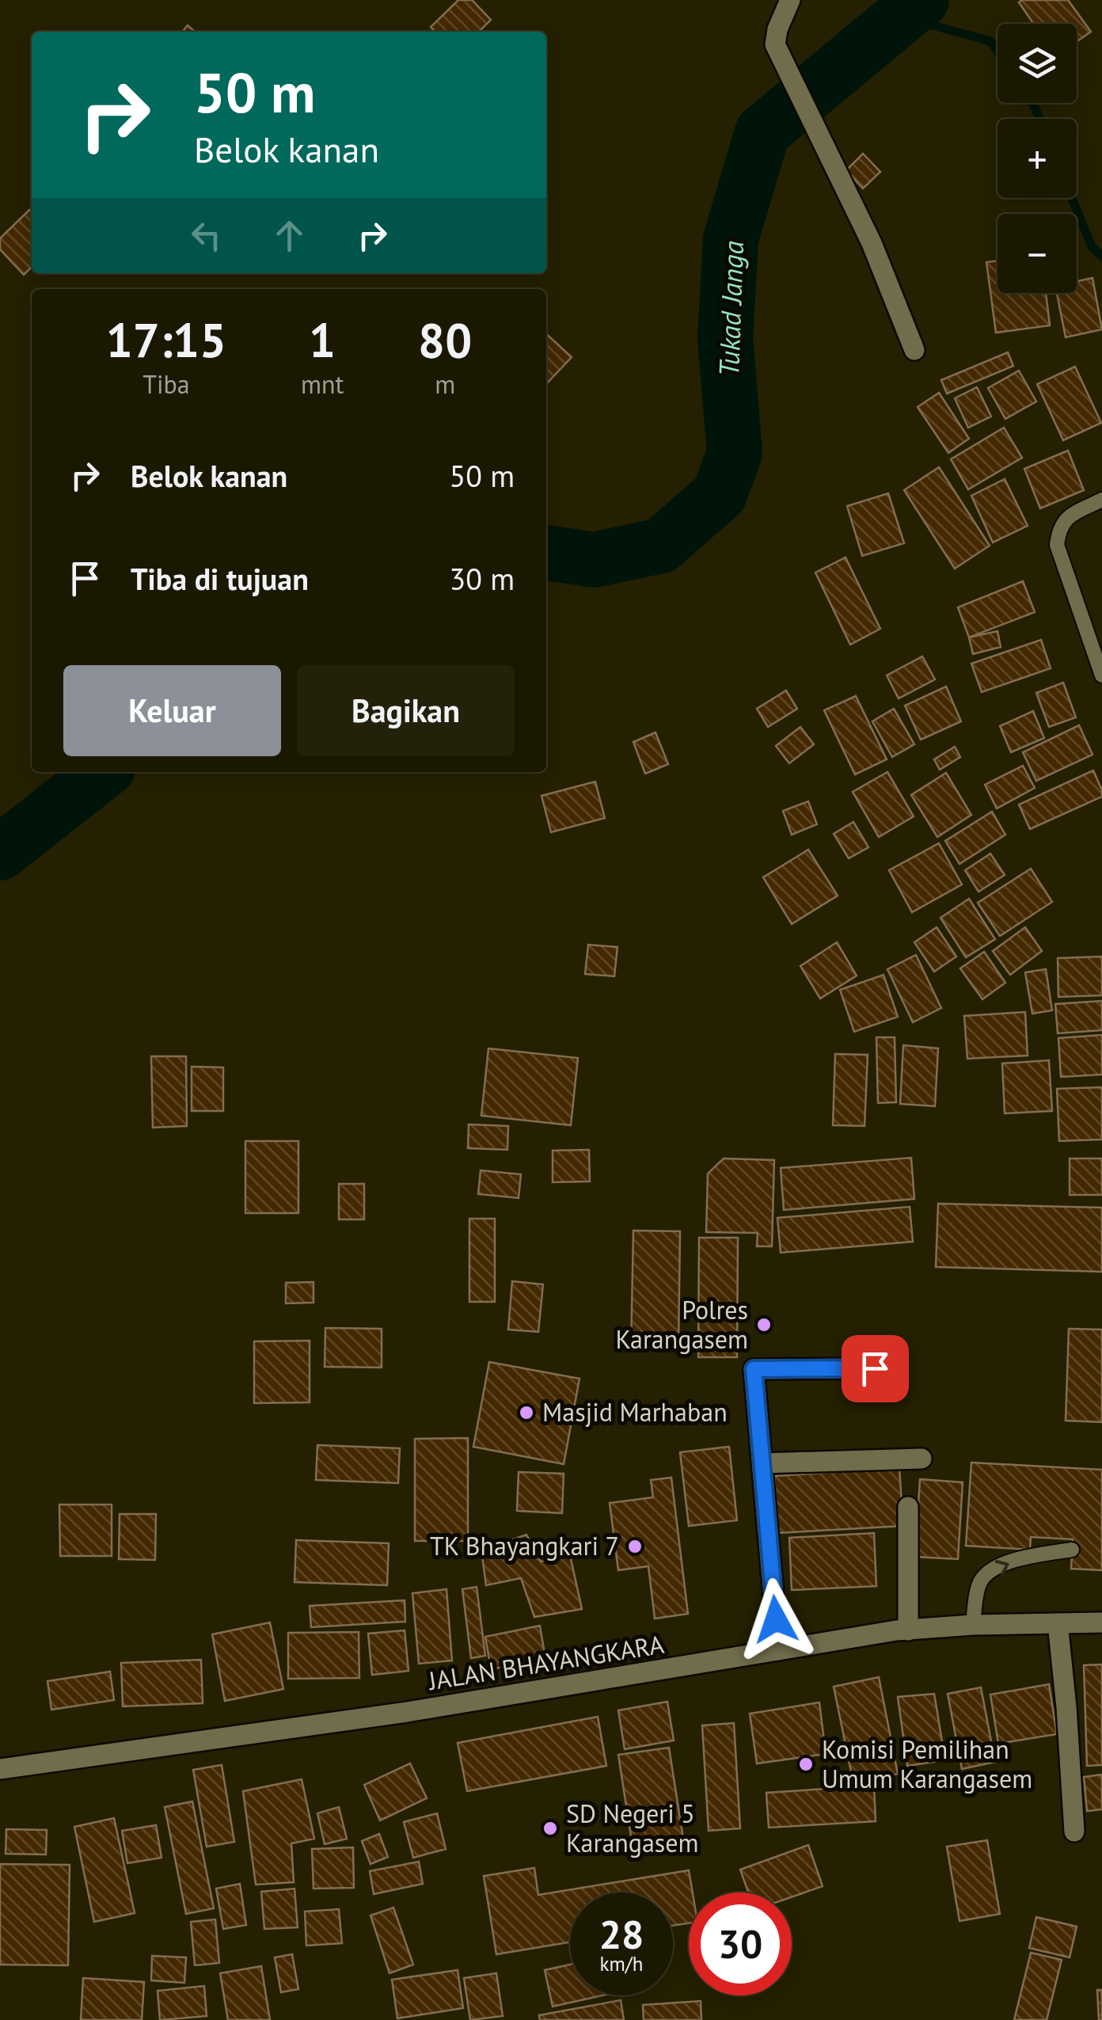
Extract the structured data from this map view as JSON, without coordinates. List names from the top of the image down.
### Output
{
  "streets": {
    "street": ["JALAN BHAYANGKARA"]
  },
  "water": ["Tukad Janga"],
  "places": [
    "Polres Karangasem",
    "Masjid Marhaban",
    "TK Bhayangkari 7",
    "Komisi Pemilihan Umum Karangasem",
    "SD Negeri 5 Karangasem"
  ],
  "page": {
    "map_buttons": ["+", "−"],
    "turn": ["50 m", "Belok kanan"],
    "eta": [
      "17:15",
      "Tiba",
      "1",
      "mnt",
      "80",
      "m"
    ],
    "list": [
      {
        "name": "Belok kanan",
        "value": "50 m"
      },
      {
        "name": "Tiba di tujuan",
        "value": "30 m"
      }
    ],
    "buttons": ["Keluar", "Bagikan"],
    "speed": "28 km/h",
    "limit": "30"
  }
}
